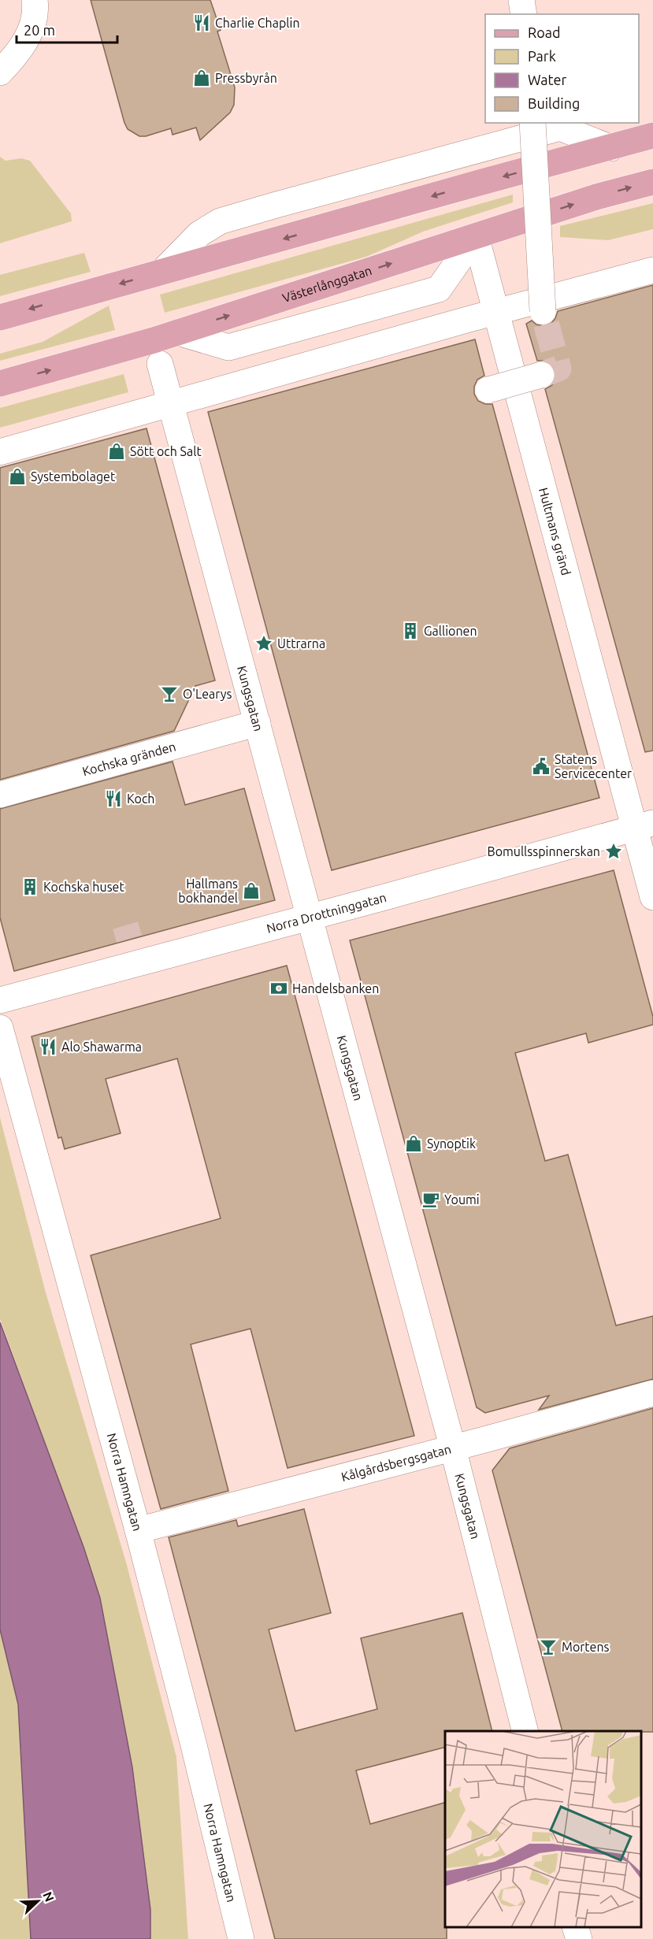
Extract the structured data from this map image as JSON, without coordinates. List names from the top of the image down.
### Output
{
  "streets": {
    "main road": ["Västerlånggatan"],
    "street": [
      "Hultmans gränd",
      "Kungsgatan",
      "Kochska gränden",
      "Norra Drottninggatan",
      "Kålgårdsbergsgatan",
      "Norra Hamngatan"
    ]
  },
  "crossings": [
    ["Västerlånggatan", "Hultmans gränd"],
    ["Hultmans gränd", "Norra Drottninggatan"],
    ["Kungsgatan", "Kochska gränden"],
    ["Kungsgatan", "Norra Drottninggatan"],
    ["Kungsgatan", "Kålgårdsbergsgatan"],
    ["Kålgårdsbergsgatan", "Norra Hamngatan"]
  ],
  "places": {
    "restaurant": ["Charlie Chaplin", "Koch", "Alo Shawarma"],
    "shop": [
      "Pressbyrån",
      "Sött och Salt",
      "Systembolaget",
      "Hallmans bokhandel",
      "Synoptik"
    ],
    "building": ["Gallionen", "Kochska huset"],
    "place": ["Uttrarna", "Bomullsspinnerskan"],
    "bar": ["O'Learys", "Mortens"],
    "public building": ["Statens Servicecenter"],
    "bank": ["Handelsbanken"],
    "cafe": ["Youmi"]
  },
  "legend": [
    "Road",
    "Park",
    "Water",
    "Building"
  ],
  "scale_bar": "20 m",
  "north": "top right"
}
